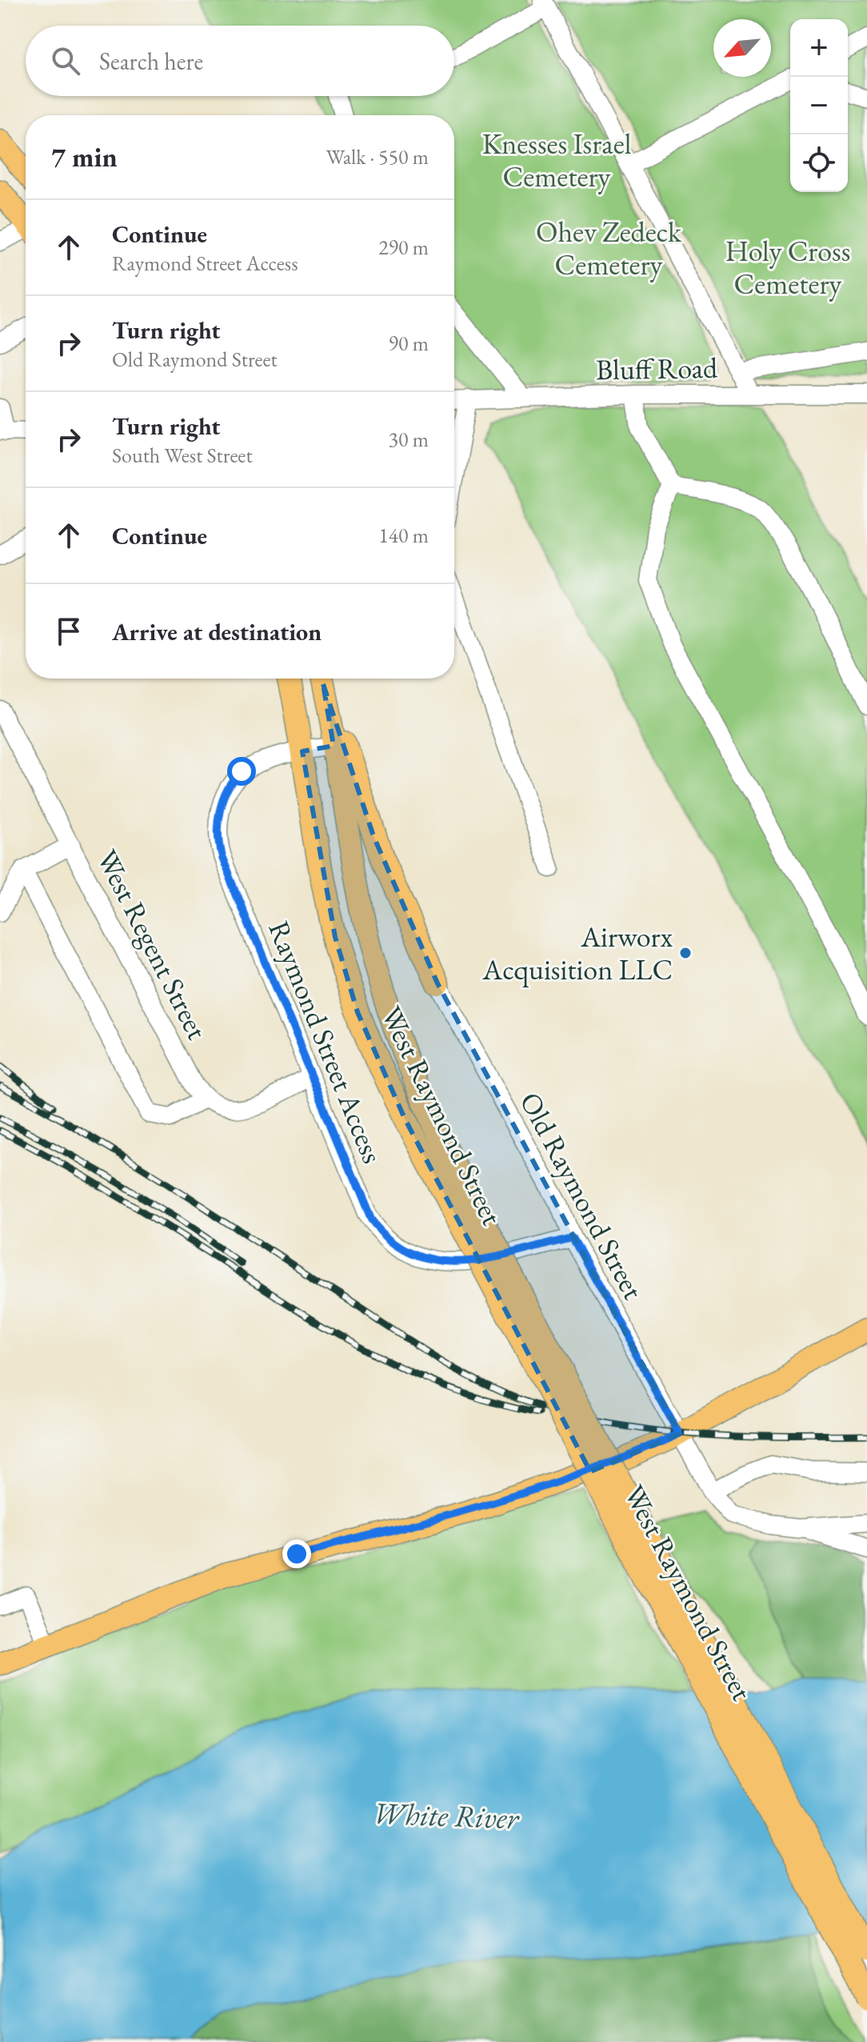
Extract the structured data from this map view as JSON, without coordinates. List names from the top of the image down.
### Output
{
  "streets": {
    "main road": ["West Raymond Street"],
    "street": [
      "Bluff Road",
      "West Regent Street",
      "Raymond Street Access",
      "Old Raymond Street"
    ]
  },
  "crossings": [
    ["Raymond Street Access", "West Raymond Street"],
    ["Raymond Street Access", "Old Raymond Street"]
  ],
  "water": ["White River"],
  "parks": ["Knesses Israel Cemetery", "Ohev Zedeck Cemetery", "Holy Cross Cemetery"],
  "places": ["Airworx Acquisition LLC"],
  "north": "bottom left",
  "page": {
    "map_buttons": ["+", "−"],
    "search": "Search here",
    "heading": ["7 min", "Walk · 550 m"],
    "list": [
      ["Continue", "Raymond Street Access", "290 m"],
      ["Turn right", "Old Raymond Street", "90 m"],
      ["Turn right", "South West Street", "30 m"],
      ["Continue", "140 m"],
      "Arrive at destination"
    ]
  }
}
